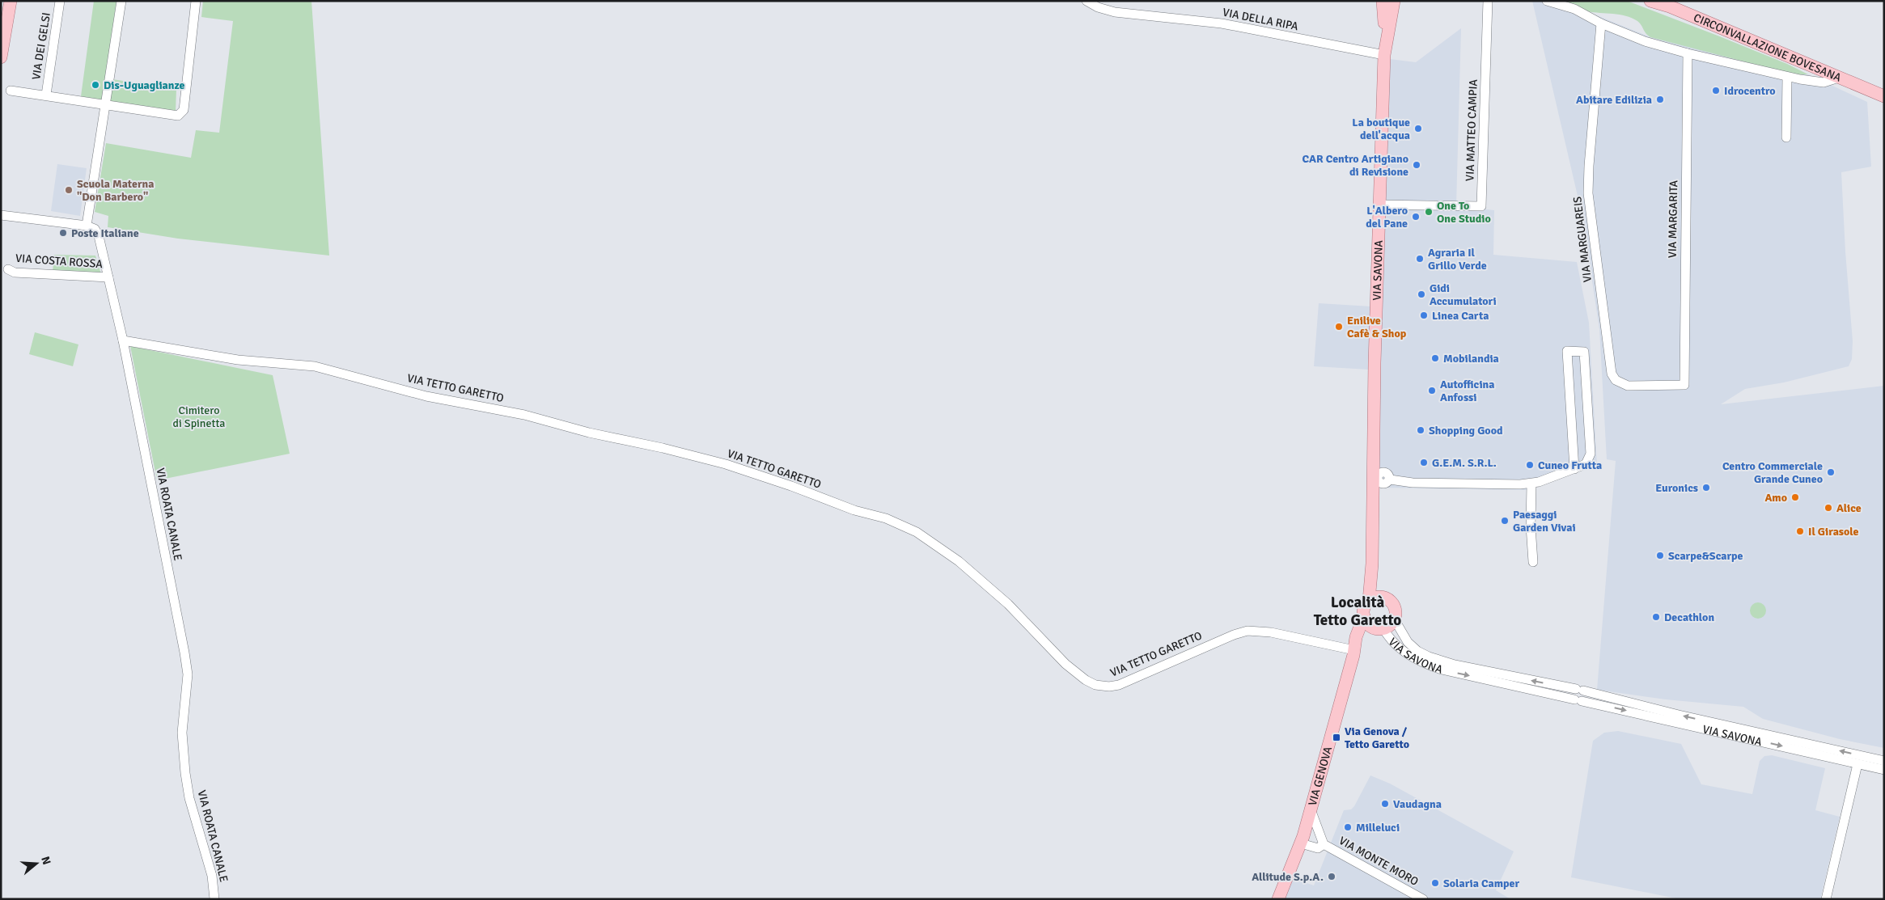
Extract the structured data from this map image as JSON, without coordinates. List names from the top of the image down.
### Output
{
  "streets": {
    "main road": ["CIRCONVALLAZIONE BOVESANA", "VIA SAVONA", "VIA GENOVA"],
    "street": [
      "VIA DELLA RIPA",
      "VIA DEI GELSI",
      "VIA MATTEO CAMPIA",
      "VIA MARGARITA",
      "VIA MARGUAREIS",
      "VIA COSTA ROSSA",
      "VIA TETTO GARETTO",
      "VIA ROATA CANALE",
      "VIA MONTE MORO"
    ]
  },
  "crossings": [
    ["VIA DELLA RIPA", "VIA SAVONA"],
    ["VIA MATTEO CAMPIA", "VIA SAVONA"],
    ["VIA MARGARITA", "VIA MARGUAREIS"],
    ["VIA COSTA ROSSA", "VIA ROATA CANALE"],
    ["VIA SAVONA", "VIA GENOVA"],
    ["VIA TETTO GARETTO", "VIA ROATA CANALE"],
    ["VIA TETTO GARETTO", "VIA GENOVA"],
    ["VIA GENOVA", "VIA MONTE MORO"]
  ],
  "districts": ["Località Tetto Garetto"],
  "parks": ["Cimitero di Spinetta"],
  "places": {
    "other": [
      "Dis-Uguaglianze",
      "Idrocentro",
      "Abitare Edilizia",
      "La boutique dell'acqua",
      "CAR Centro Artigiano di Revisione",
      "Scuola Materna \"Don Barbero\"",
      "One To One Studio",
      "L'Albero del Pane",
      "Poste Italiane",
      "Agraria Il Grillo Verde",
      "Gidi Accumulatori",
      "Linea Carta",
      "Enilive Cafè & Shop",
      "Mobilandia",
      "Autofficina Anfossi",
      "Shopping Good",
      "G.E.M. S.R.L.",
      "Cuneo Frutta",
      "Centro Commerciale Grande Cuneo",
      "Euronics",
      "Amo",
      "Alice",
      "Paesaggi Garden Vivai",
      "Il Girasole",
      "Scarpe&Scarpe",
      "Decathlon",
      "Vaudagna",
      "Milleluci",
      "Allitude S.p.A.",
      "Solaria Camper"
    ],
    "transit": ["Via Genova / Tetto Garetto"]
  },
  "north": "right"
}
